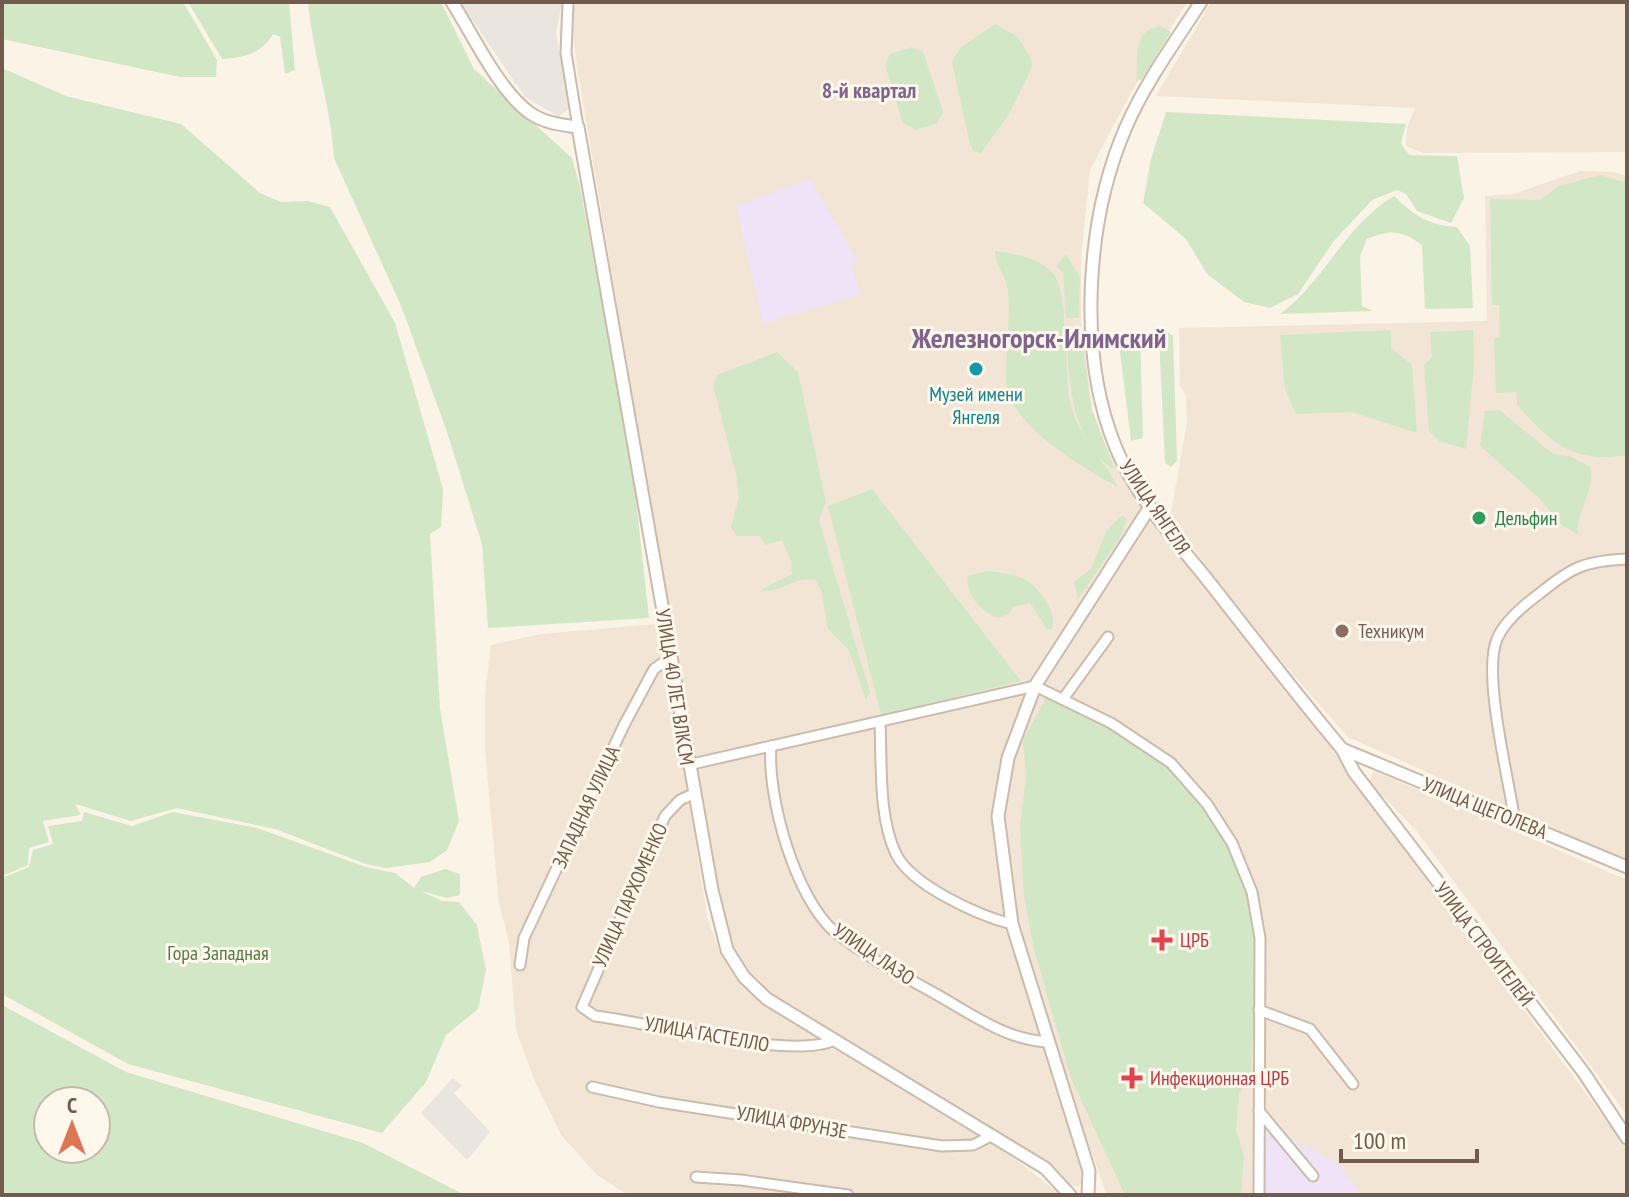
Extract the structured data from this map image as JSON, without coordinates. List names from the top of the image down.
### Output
{
  "streets": {
    "street": [
      "УЛИЦА ЯНГЕЛЯ",
      "УЛИЦА 40 ЛЕТ ВЛКСМ",
      "ЗАПАДНАЯ УЛИЦА",
      "УЛИЦА ЩЕГОЛЕВА",
      "УЛИЦА ПАРХОМЕНКО",
      "УЛИЦА СТРОИТЕЛЕЙ",
      "УЛИЦА ЛАЗО",
      "УЛИЦА ГАСТЕЛЛО",
      "УЛИЦА ФРУНЗЕ"
    ]
  },
  "crossings": [
    ["УЛИЦА ЯНГЕЛЯ", "УЛИЦА ЩЕГОЛЕВА"],
    ["УЛИЦА ЯНГЕЛЯ", "УЛИЦА СТРОИТЕЛЕЙ"],
    ["УЛИЦА 40 ЛЕТ ВЛКСМ", "ЗАПАДНАЯ УЛИЦА"],
    ["УЛИЦА 40 ЛЕТ ВЛКСМ", "УЛИЦА ПАРХОМЕНКО"],
    ["УЛИЦА 40 ЛЕТ ВЛКСМ", "УЛИЦА ГАСТЕЛЛО"],
    ["УЛИЦА 40 ЛЕТ ВЛКСМ", "УЛИЦА ФРУНЗЕ"],
    ["УЛИЦА ЩЕГОЛЕВА", "УЛИЦА СТРОИТЕЛЕЙ"],
    ["УЛИЦА ПАРХОМЕНКО", "УЛИЦА ГАСТЕЛЛО"]
  ],
  "districts": ["8-й квартал", "Железногорск-Илимский"],
  "parks": ["Гора Западная"],
  "places": {
    "other": ["Музей имени Янгеля", "Дельфин", "Техникум"],
    "health": ["ЦРБ", "Инфекционная ЦРБ"]
  },
  "scale_bar": "100 m",
  "north": "top"
}
